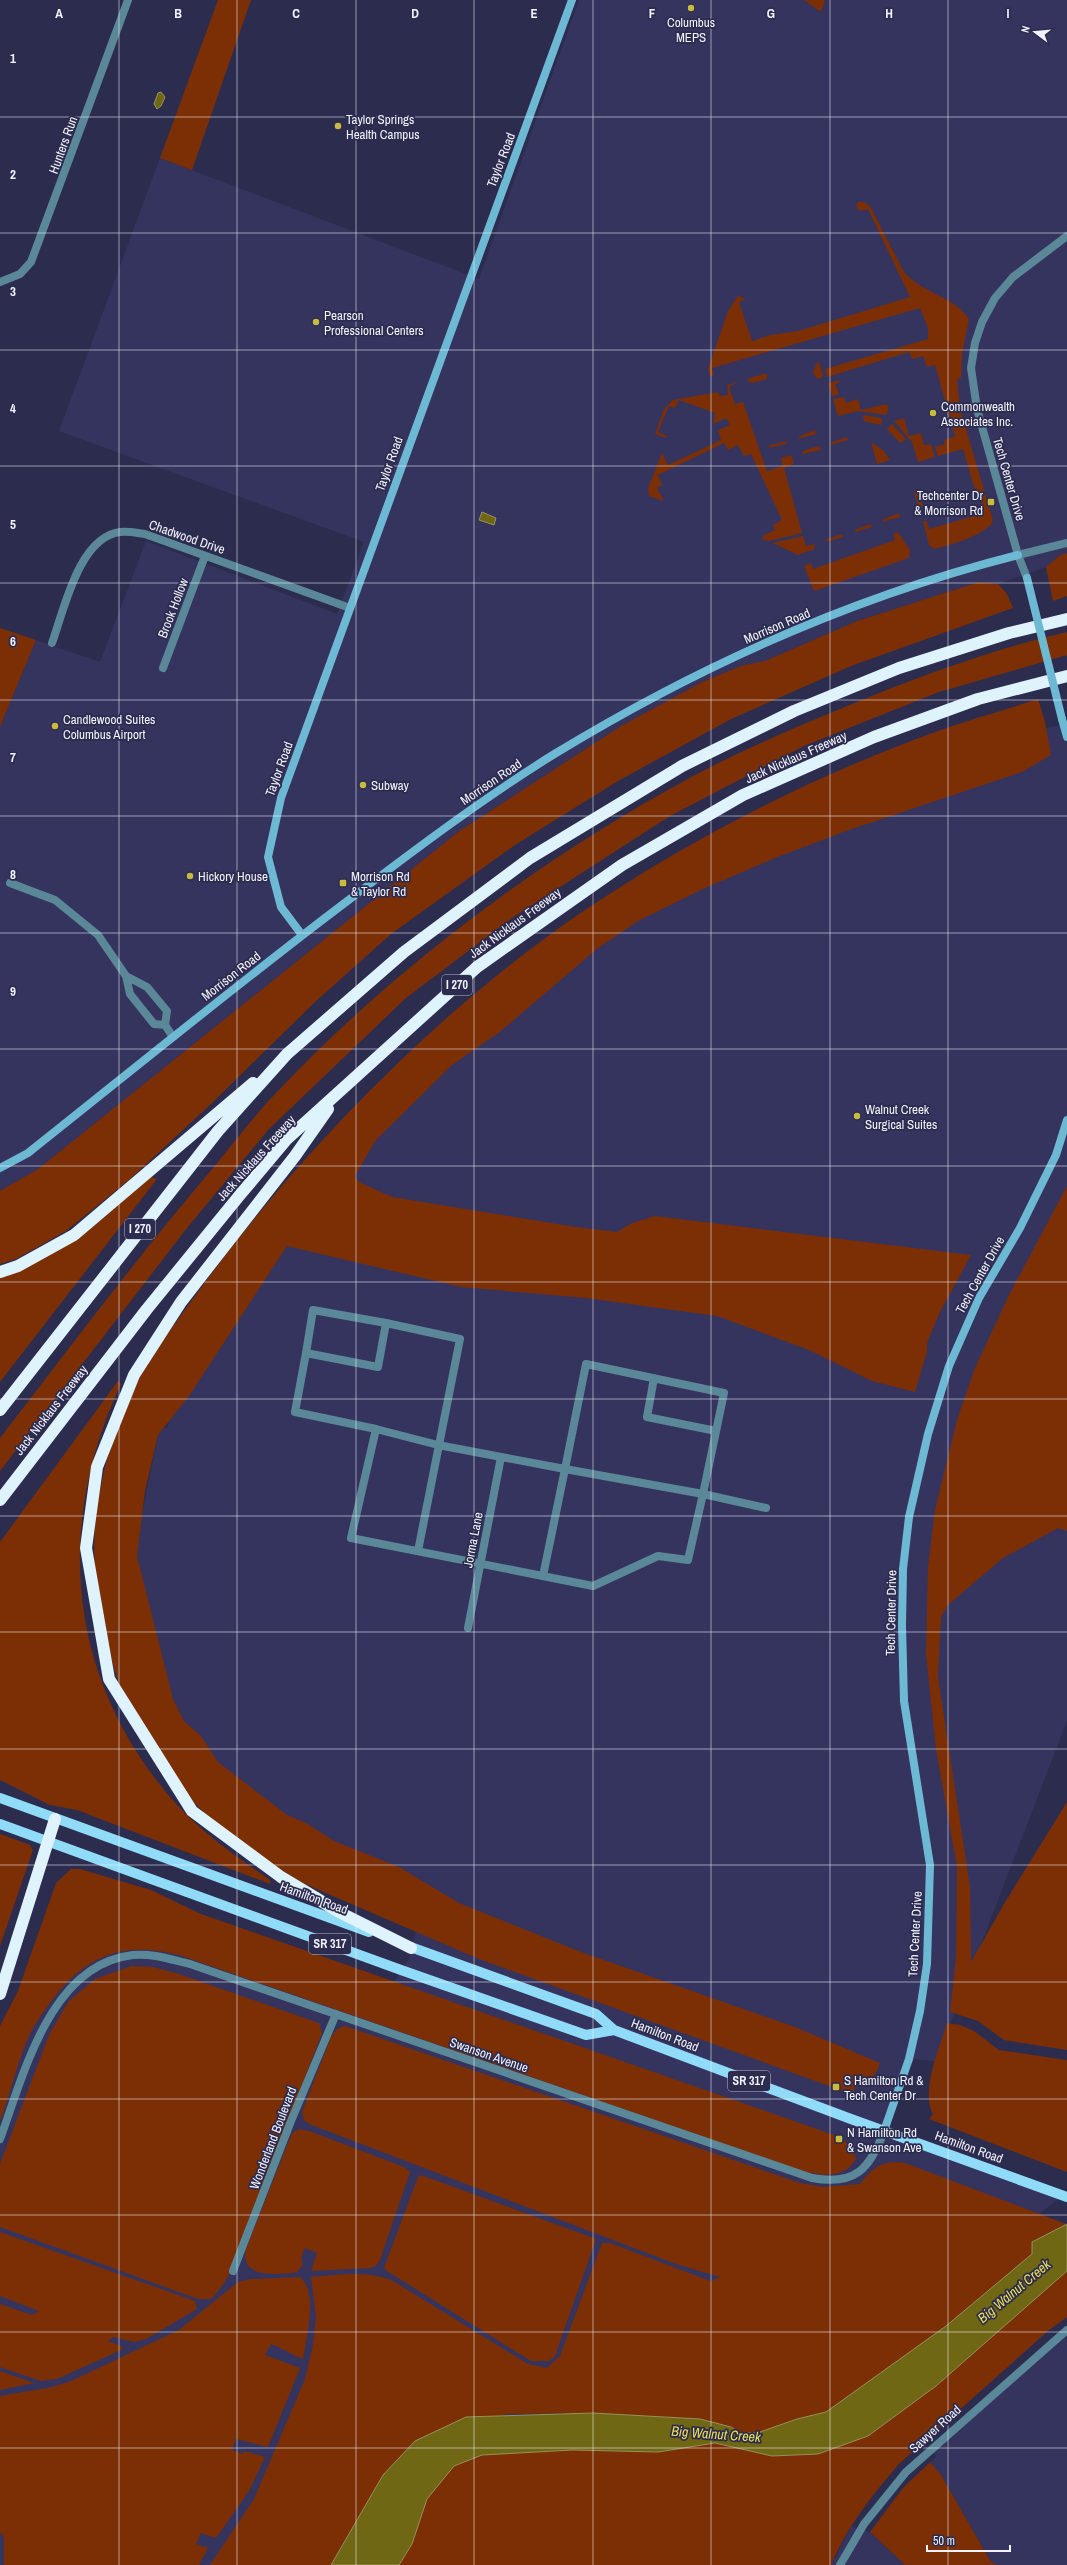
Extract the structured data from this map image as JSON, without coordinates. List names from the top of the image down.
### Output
{
  "streets": {
    "highway": ["Jack Nicklaus Freeway", "I 270"],
    "main road": [
      "Taylor Road",
      "Tech Center Drive",
      "Morrison Road",
      "Hamilton Road",
      "SR 317"
    ],
    "street": [
      "Hunters Run",
      "Chadwood Drive",
      "Brook Hollow",
      "Jorma Lane",
      "Swanson Avenue",
      "Wonderland Boulevard",
      "Sawyer Road"
    ]
  },
  "crossings": [
    ["Taylor Road", "Chadwood Drive"],
    ["Taylor Road", "Morrison Road"],
    ["Tech Center Drive", "Morrison Road"],
    ["Tech Center Drive", "Hamilton Road"],
    ["Tech Center Drive", "Swanson Avenue"],
    ["Chadwood Drive", "Brook Hollow"],
    ["Hamilton Road", "Swanson Avenue"],
    ["Swanson Avenue", "Wonderland Boulevard"]
  ],
  "water": ["Big Walnut Creek"],
  "places": {
    "other": [
      "Columbus MEPS",
      "Taylor Springs Health Campus",
      "Pearson Professional Centers",
      "Commonwealth Associates Inc.",
      "Candlewood Suites Columbus Airport",
      "Subway",
      "Hickory House",
      "Walnut Creek Surgical Suites"
    ],
    "transit": [
      "Techcenter Dr & Morrison Rd",
      "Morrison Rd & Taylor Rd",
      "S Hamilton Rd & Tech Center Dr",
      "N Hamilton Rd & Swanson Ave"
    ]
  },
  "scale_bar": "50 m",
  "north": "left",
  "grid": {
    "columns": [
      "A",
      "B",
      "C",
      "D",
      "E",
      "F",
      "G",
      "H",
      "I"
    ],
    "rows": [
      "1",
      "2",
      "3",
      "4",
      "5",
      "6",
      "7",
      "8",
      "9"
    ]
  }
}
